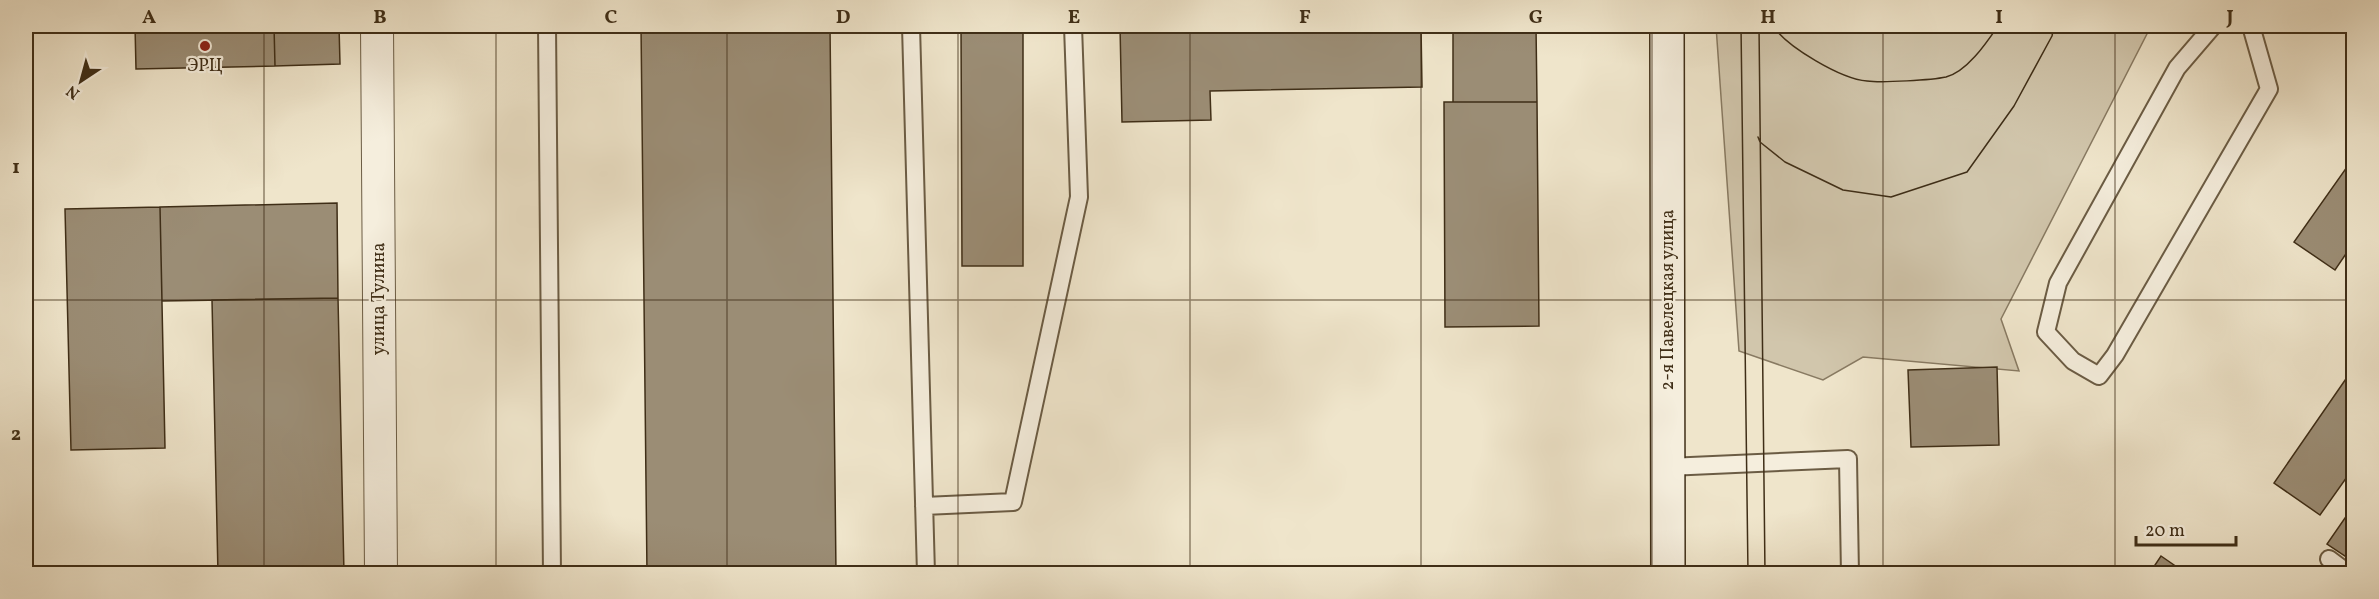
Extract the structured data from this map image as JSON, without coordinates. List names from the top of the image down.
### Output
{
  "streets": {
    "main road": ["2-я Павелецкая улица"],
    "street": ["улица Тулина"]
  },
  "places": ["ЭРЦ"],
  "scale_bar": "20 m",
  "north": "bottom left",
  "grid": {
    "columns": [
      "A",
      "B",
      "C",
      "D",
      "E",
      "F",
      "G",
      "H",
      "I",
      "J"
    ],
    "rows": ["1", "2"]
  }
}
